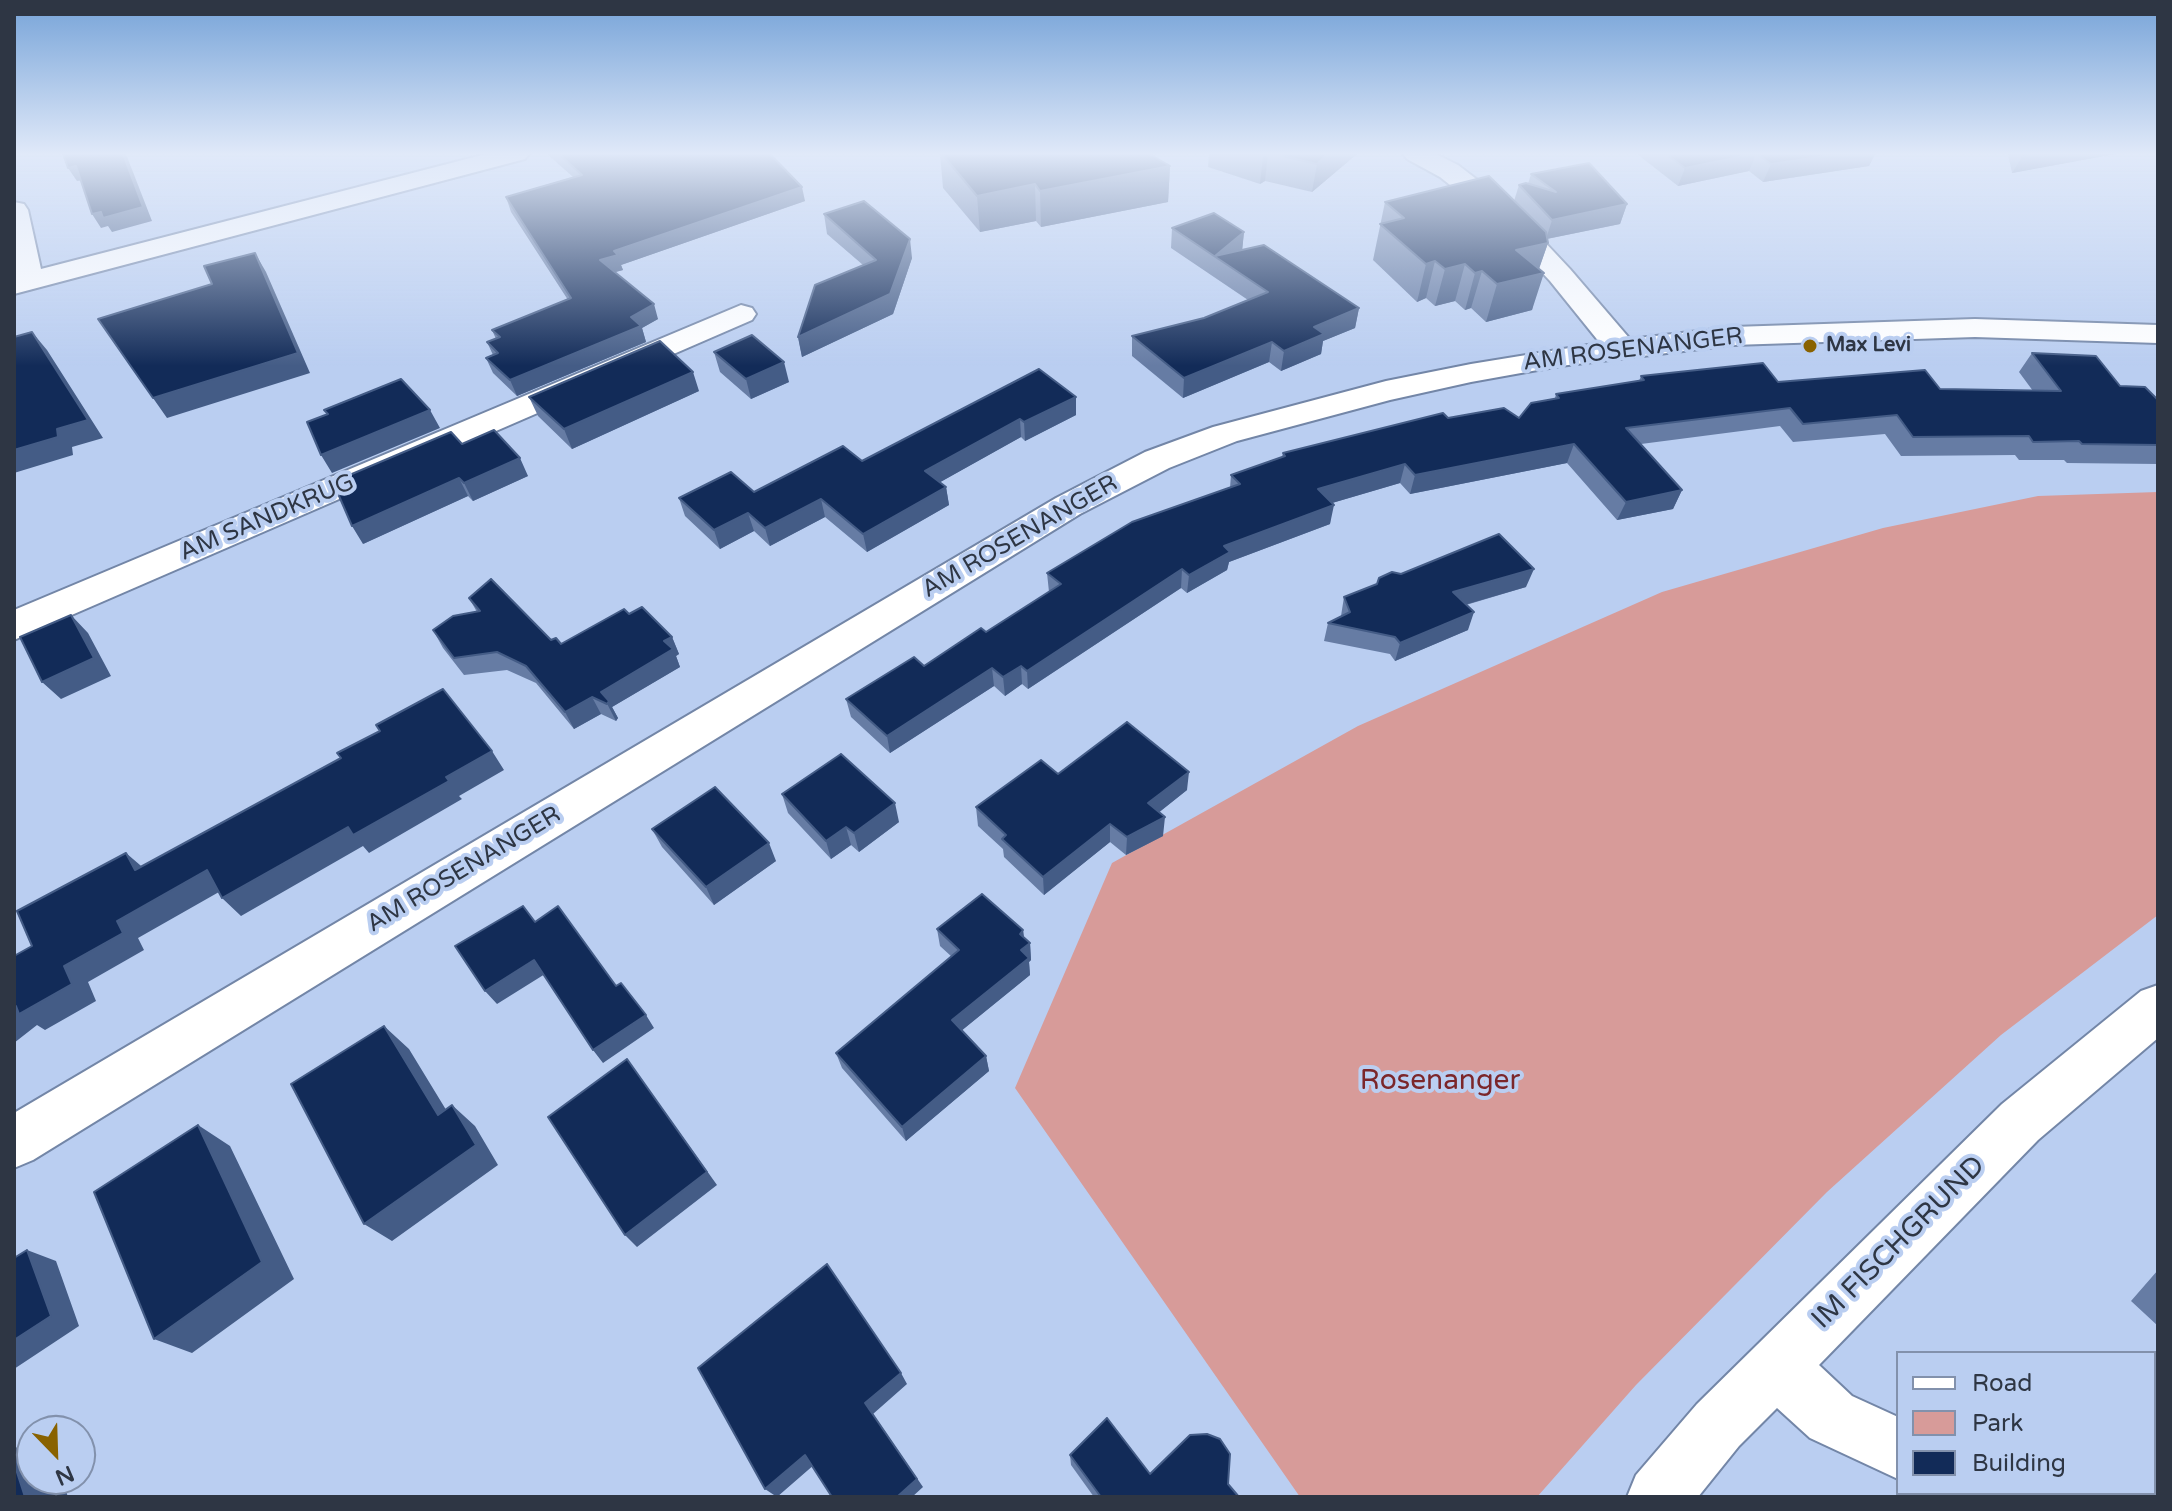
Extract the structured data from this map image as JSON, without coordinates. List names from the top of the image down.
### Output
{
  "streets": {
    "street": ["AM ROSENANGER", "AM SANDKRUG", "IM FISCHGRUND"]
  },
  "parks": ["Rosenanger"],
  "places": ["Max Levi"],
  "legend": ["Road", "Park", "Building"],
  "north": "bottom right"
}
